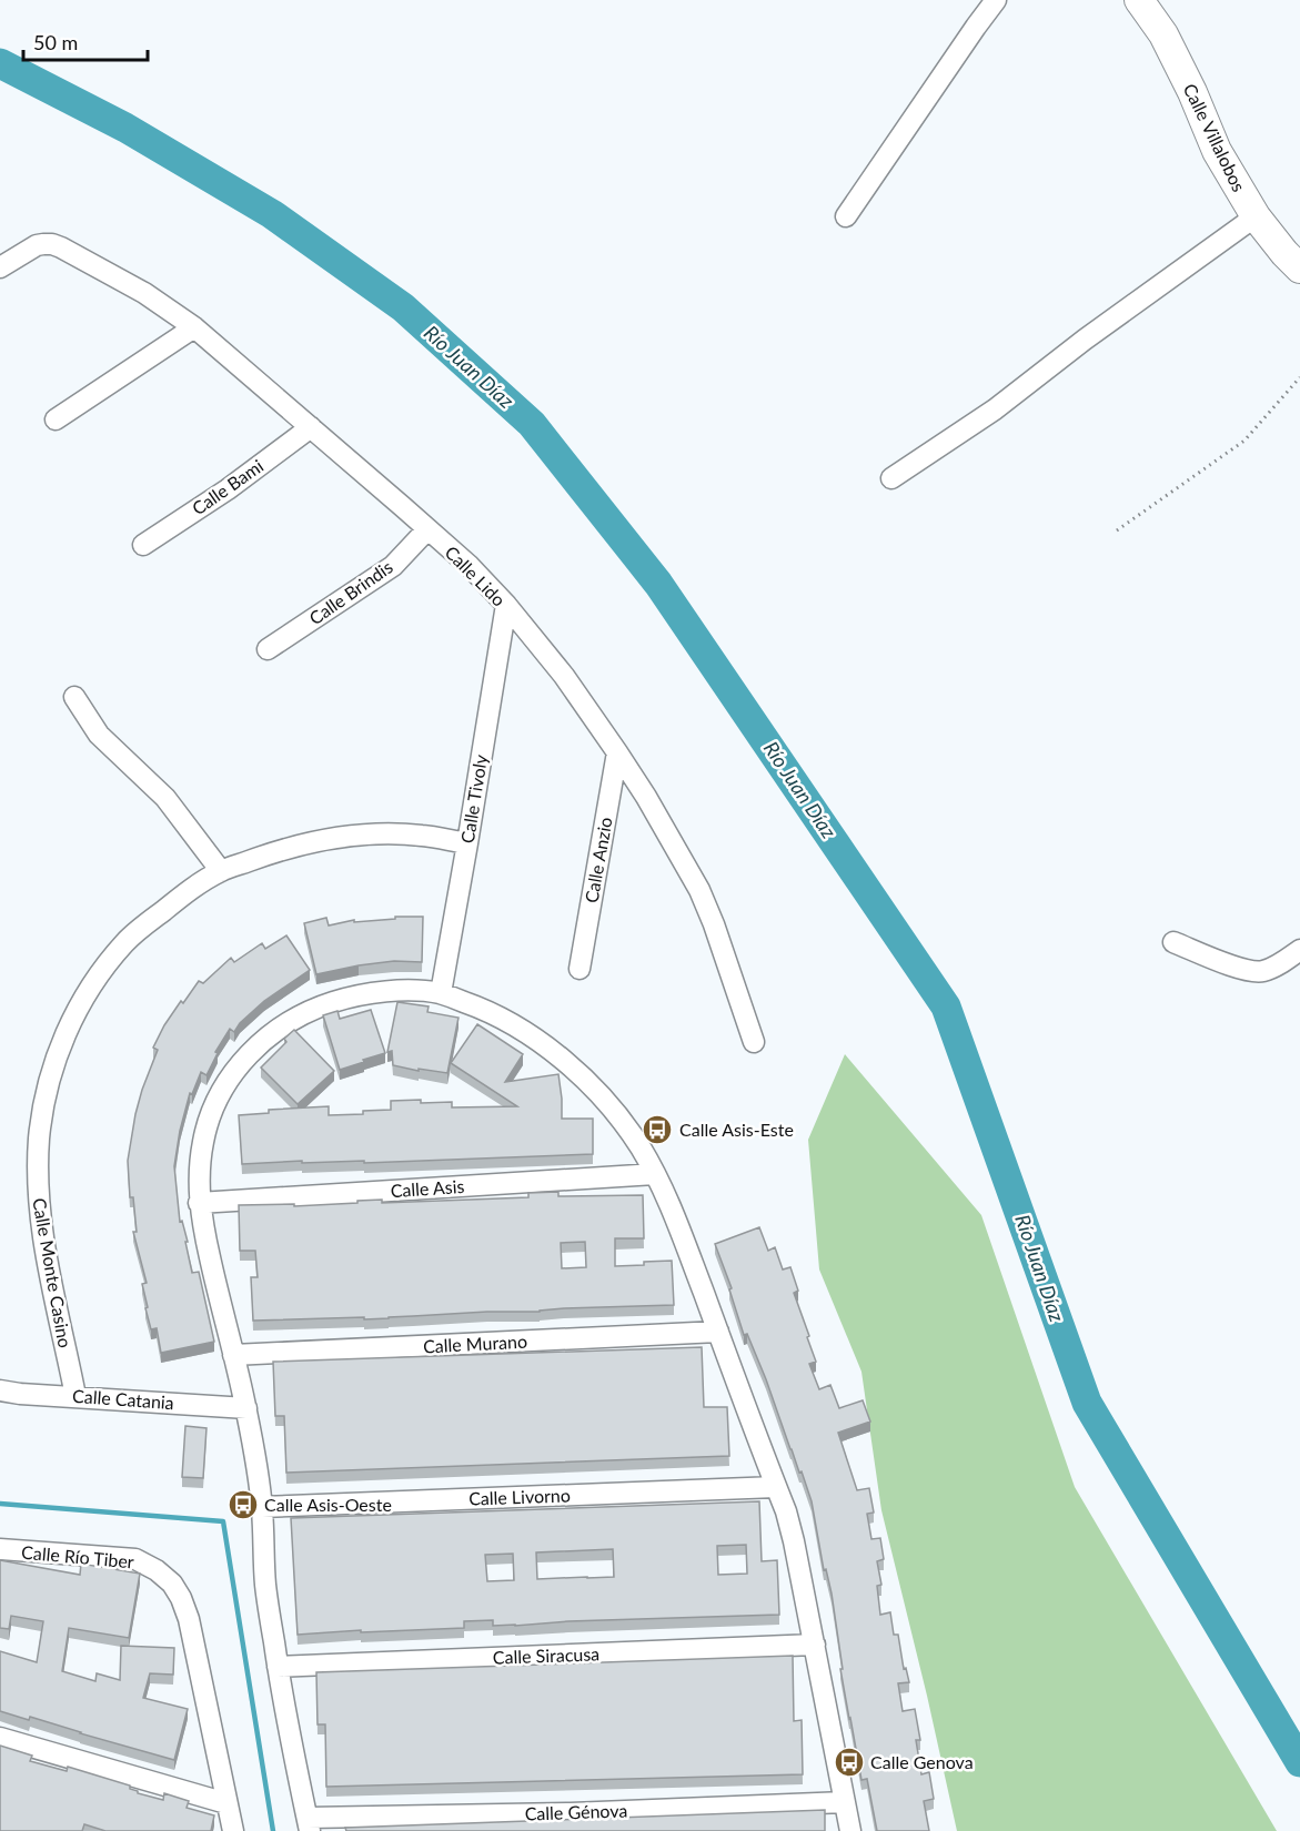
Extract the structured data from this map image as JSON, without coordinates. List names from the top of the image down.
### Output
{
  "streets": {
    "main road": ["Calle Villalobos"],
    "street": [
      "Calle Bami",
      "Calle Lido",
      "Calle Brindis",
      "Calle Tivoly",
      "Calle Anzio",
      "Calle Asis",
      "Calle Monte Casino",
      "Calle Murano",
      "Calle Catania",
      "Calle Livorno",
      "Calle Río Tiber",
      "Calle Siracusa",
      "Calle Génova"
    ]
  },
  "crossings": [
    ["Calle Bami", "Calle Lido"],
    ["Calle Lido", "Calle Brindis"],
    ["Calle Lido", "Calle Tivoly"],
    ["Calle Lido", "Calle Anzio"],
    ["Calle Tivoly", "Calle Monte Casino"],
    ["Calle Monte Casino", "Calle Catania"]
  ],
  "water": ["Río Juan Díaz"],
  "places": {
    "bus stop": ["Calle Asis-Este", "Calle Asis-Oeste", "Calle Genova"]
  },
  "scale_bar": "50 m"
}
